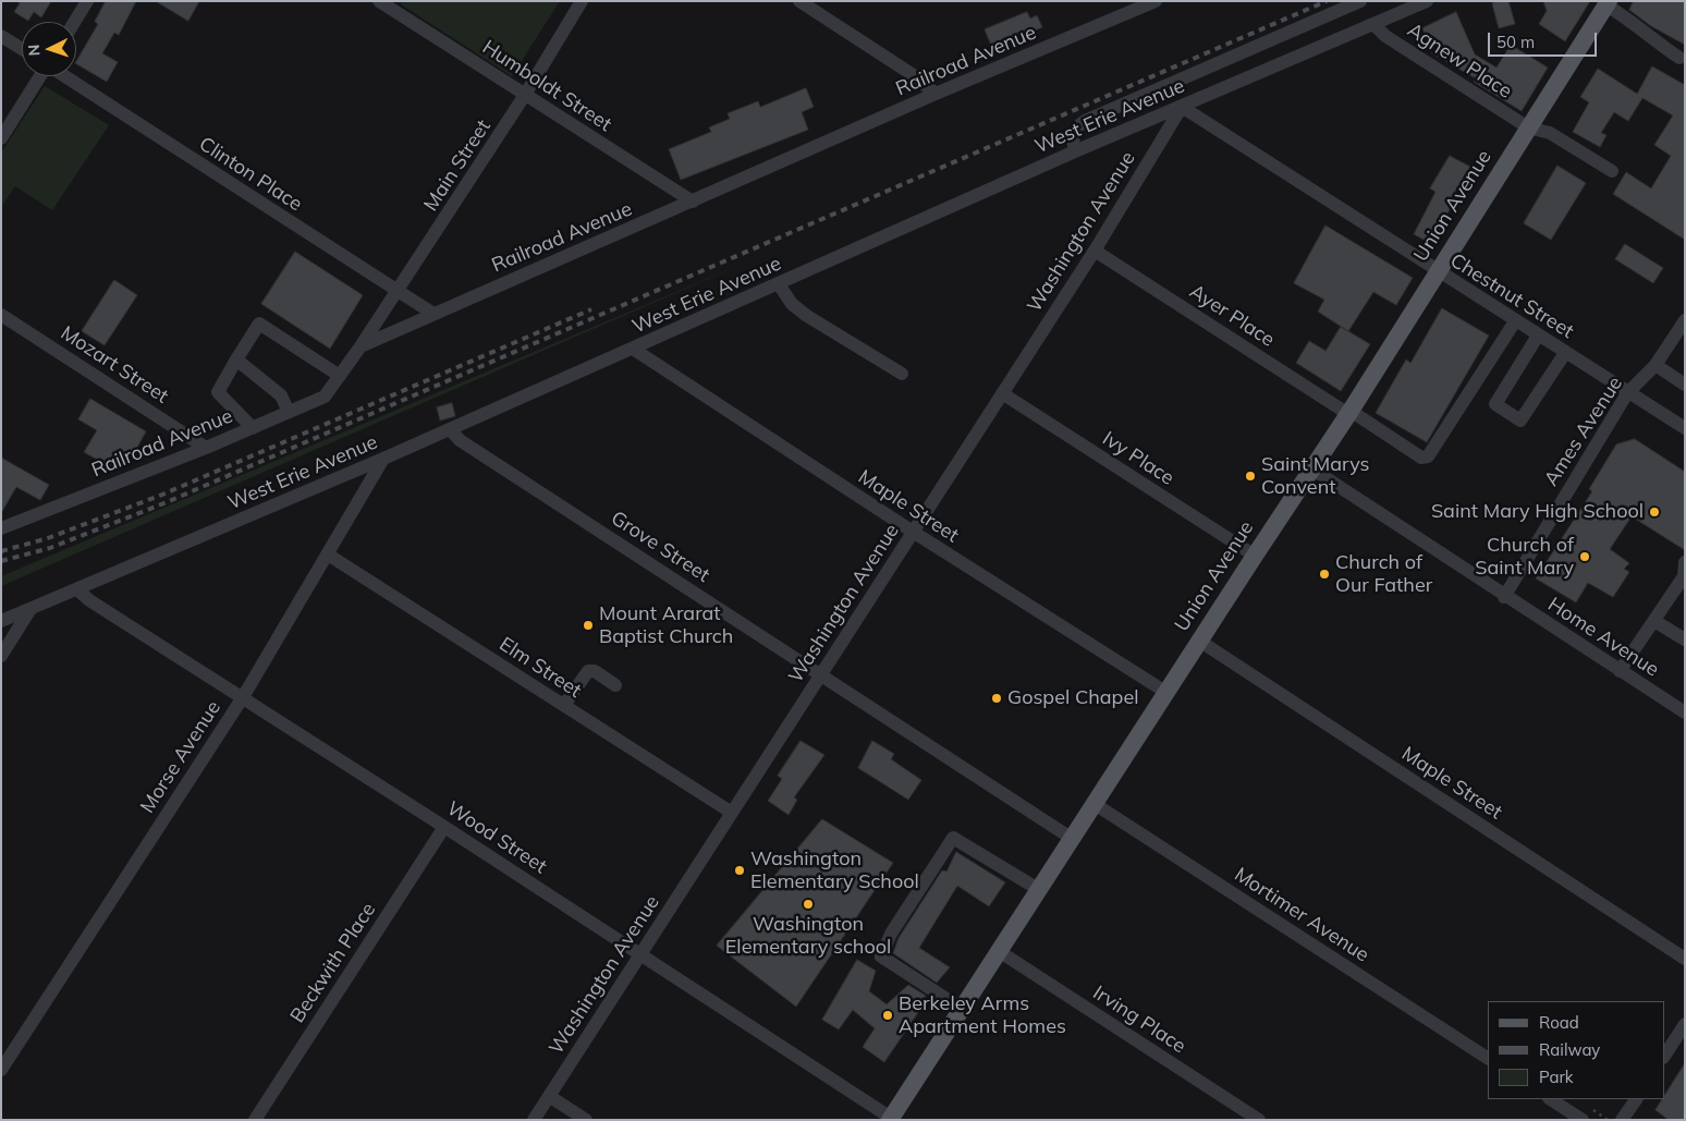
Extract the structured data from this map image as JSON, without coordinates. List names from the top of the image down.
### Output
{
  "streets": {
    "main road": ["Union Avenue"],
    "street": [
      "Railroad Avenue",
      "Agnew Place",
      "Humboldt Street",
      "West Erie Avenue",
      "Main Street",
      "Clinton Place",
      "Washington Avenue",
      "Chestnut Street",
      "Ayer Place",
      "Mozart Street",
      "Ames Avenue",
      "Ivy Place",
      "Maple Street",
      "Grove Street",
      "Home Avenue",
      "Elm Street",
      "Morse Avenue",
      "Wood Street",
      "Mortimer Avenue",
      "Beckwith Place",
      "Irving Place"
    ]
  },
  "crossings": [
    ["Railroad Avenue", "Humboldt Street"],
    ["Railroad Avenue", "Main Street"],
    ["Railroad Avenue", "Clinton Place"],
    ["Railroad Avenue", "Mozart Street"],
    ["Agnew Place", "West Erie Avenue"],
    ["Agnew Place", "Union Avenue"],
    ["Humboldt Street", "Main Street"],
    ["West Erie Avenue", "Washington Avenue"],
    ["West Erie Avenue", "Chestnut Street"],
    ["West Erie Avenue", "Maple Street"],
    ["West Erie Avenue", "Grove Street"],
    ["West Erie Avenue", "Morse Avenue"],
    ["West Erie Avenue", "Wood Street"],
    ["Main Street", "Clinton Place"],
    ["Union Avenue", "Chestnut Street"],
    ["Union Avenue", "Ayer Place"],
    ["Union Avenue", "Ivy Place"],
    ["Union Avenue", "Maple Street"],
    ["Union Avenue", "Grove Street"],
    ["Union Avenue", "Home Avenue"],
    ["Union Avenue", "Wood Street"],
    ["Union Avenue", "Mortimer Avenue"],
    ["Union Avenue", "Irving Place"],
    ["Washington Avenue", "Chestnut Street"],
    ["Washington Avenue", "Ayer Place"],
    ["Washington Avenue", "Ivy Place"],
    ["Washington Avenue", "Maple Street"],
    ["Washington Avenue", "Grove Street"],
    ["Washington Avenue", "Elm Street"],
    ["Washington Avenue", "Wood Street"],
    ["Chestnut Street", "Ayer Place"],
    ["Chestnut Street", "Ames Avenue"],
    ["Ames Avenue", "Home Avenue"],
    ["Elm Street", "Morse Avenue"],
    ["Morse Avenue", "Wood Street"],
    ["Wood Street", "Beckwith Place"]
  ],
  "places": [
    "Saint Marys Convent",
    "Saint Mary High School",
    "Church of Saint Mary",
    "Church of Our Father",
    "Mount Ararat Baptist Church",
    "Gospel Chapel",
    "Washington Elementary School",
    "Washington Elementary school",
    "Berkeley Arms Apartment Homes"
  ],
  "legend": ["Road", "Railway", "Park"],
  "scale_bar": "50 m",
  "north": "left"
}
